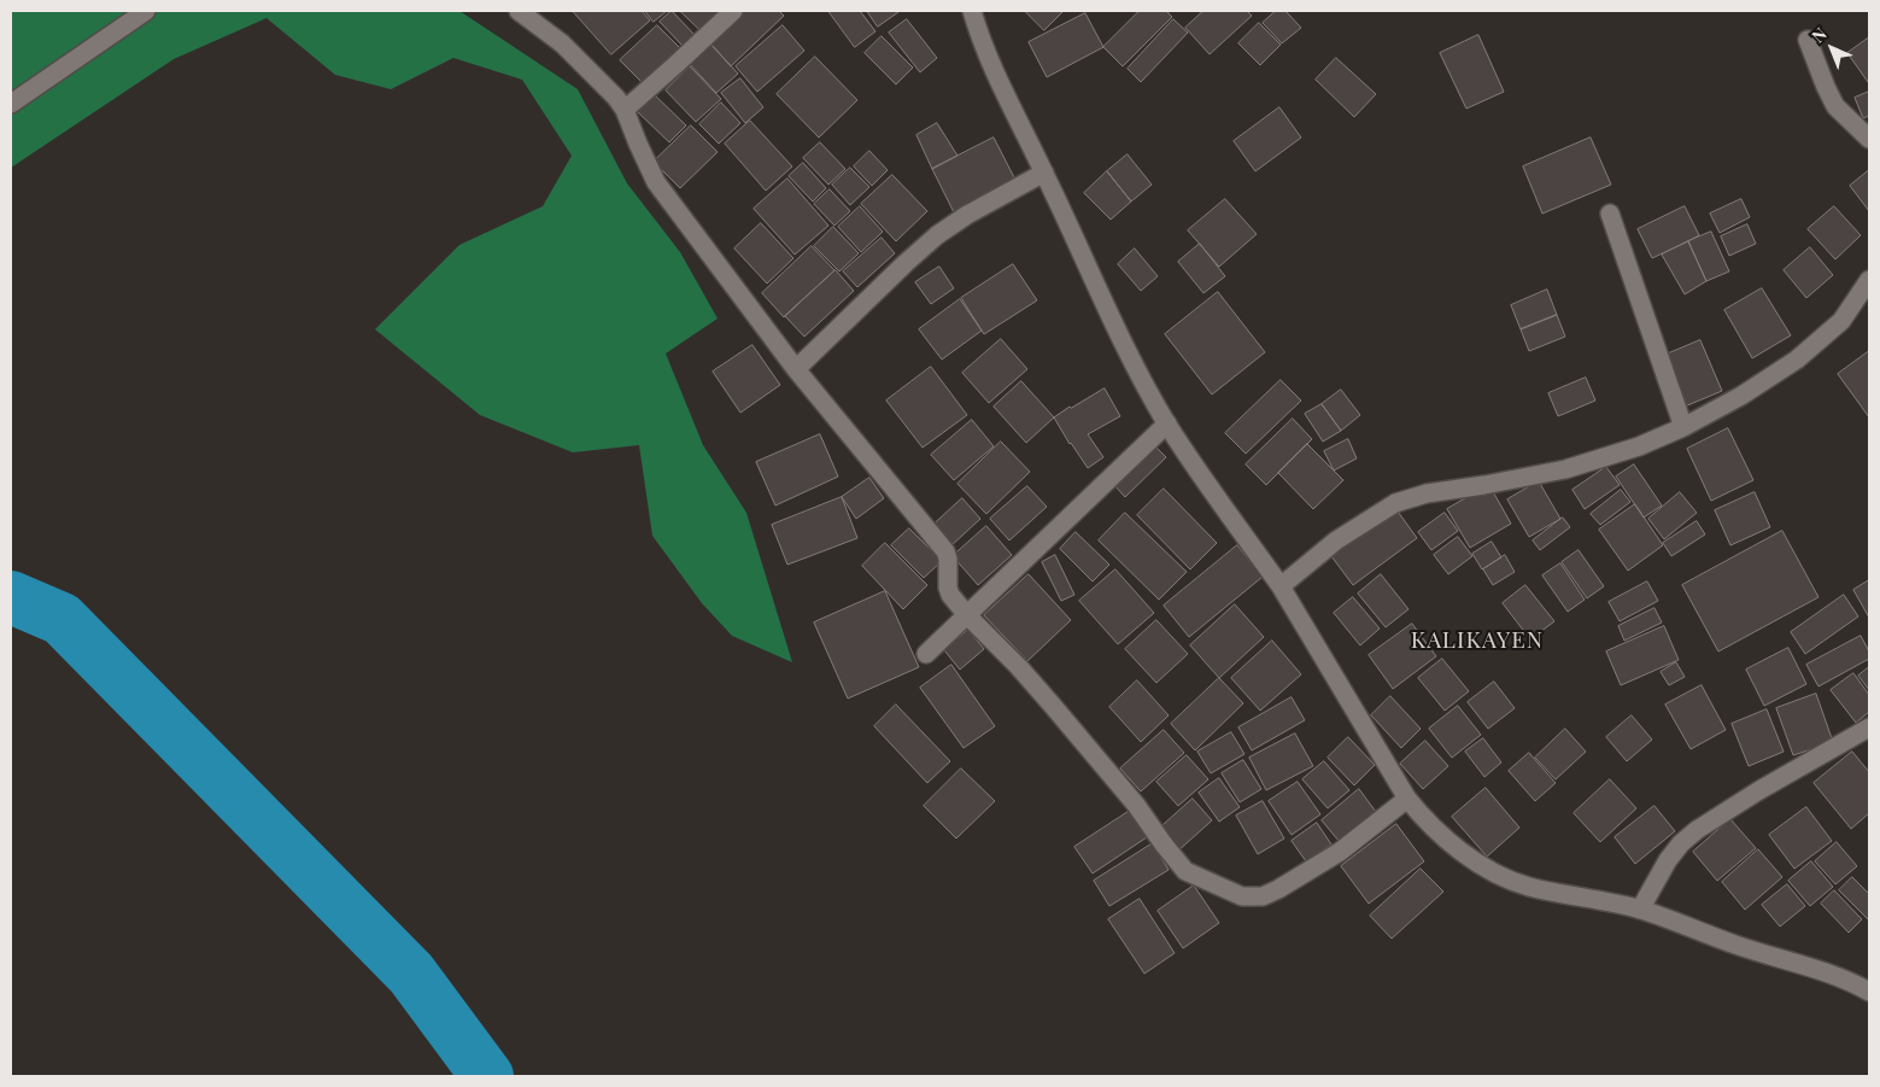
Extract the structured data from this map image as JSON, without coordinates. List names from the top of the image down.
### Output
{
  "districts": ["KALIKAYEN"],
  "north": "top left"
}
